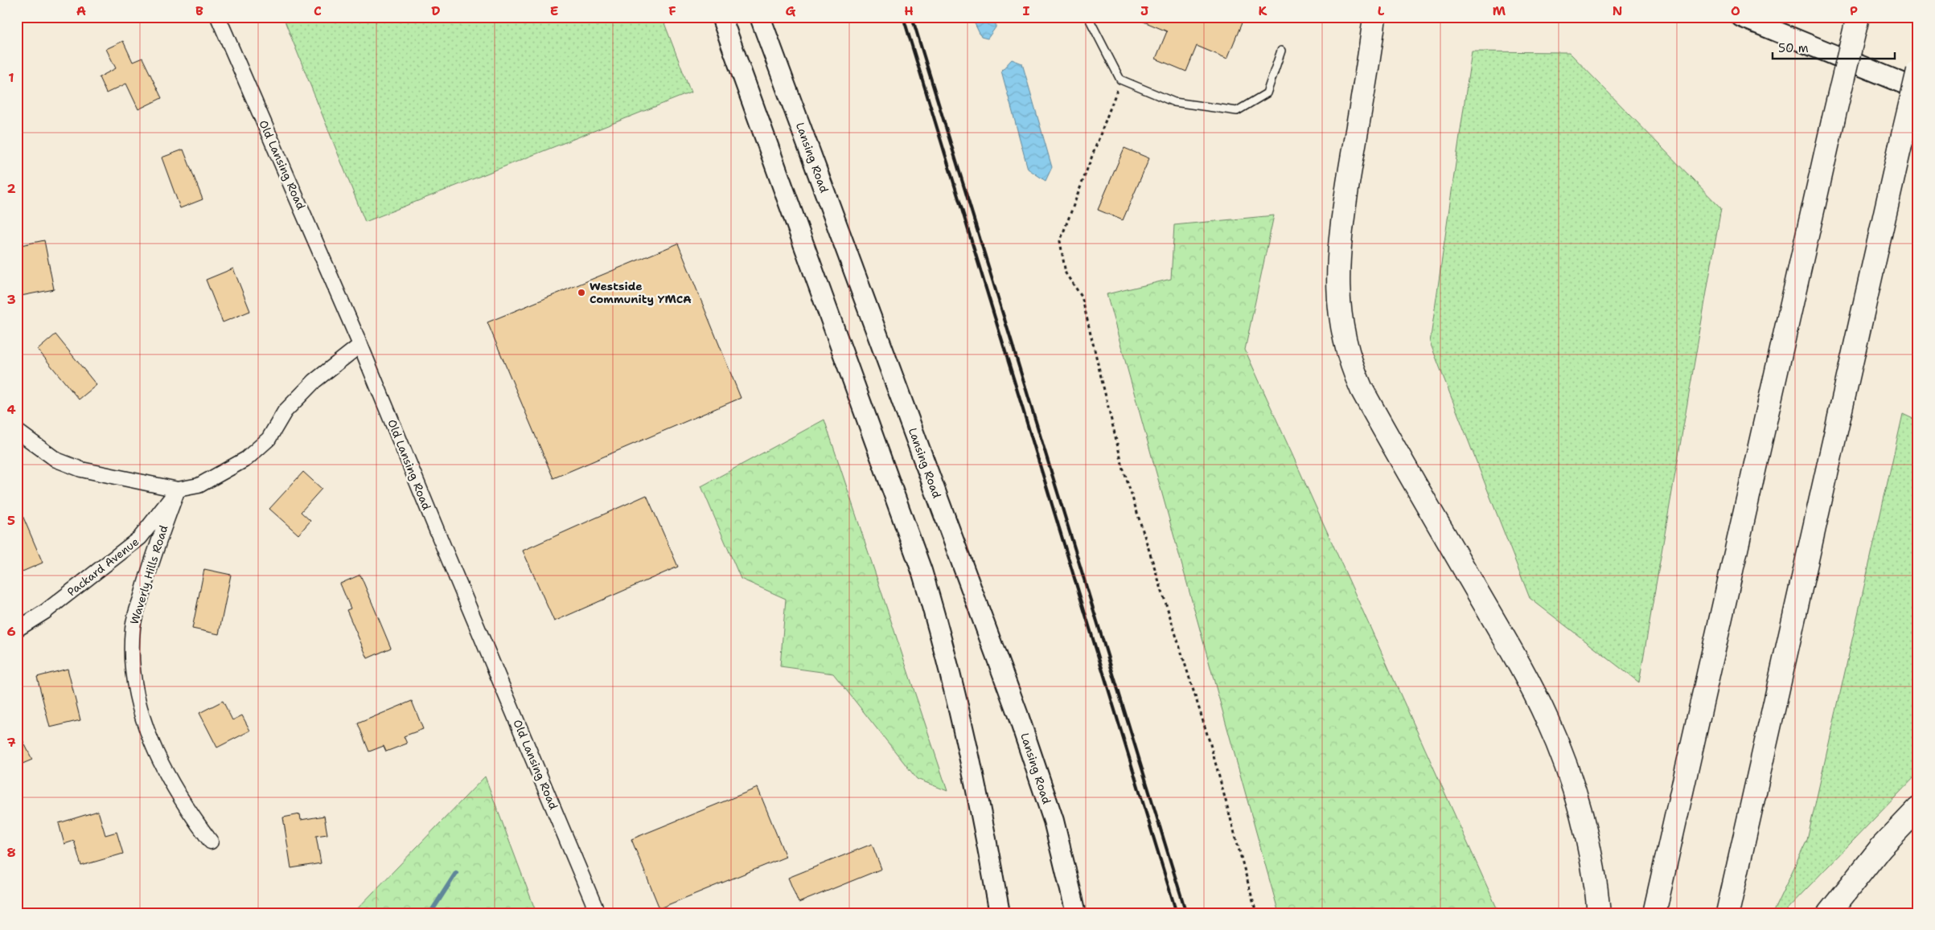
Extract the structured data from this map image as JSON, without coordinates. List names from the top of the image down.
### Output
{
  "streets": {
    "main road": ["Lansing Road"],
    "street": ["Old Lansing Road", "Packard Avenue", "Waverly Hills Road"]
  },
  "crossings": [
    ["Packard Avenue", "Waverly Hills Road"]
  ],
  "places": ["Westside Community YMCA"],
  "scale_bar": "50 m",
  "grid": {
    "columns": [
      "A",
      "B",
      "C",
      "D",
      "E",
      "F",
      "G",
      "H",
      "I",
      "J",
      "K",
      "L",
      "M",
      "N",
      "O",
      "P"
    ],
    "rows": [
      "1",
      "2",
      "3",
      "4",
      "5",
      "6",
      "7",
      "8"
    ]
  }
}
